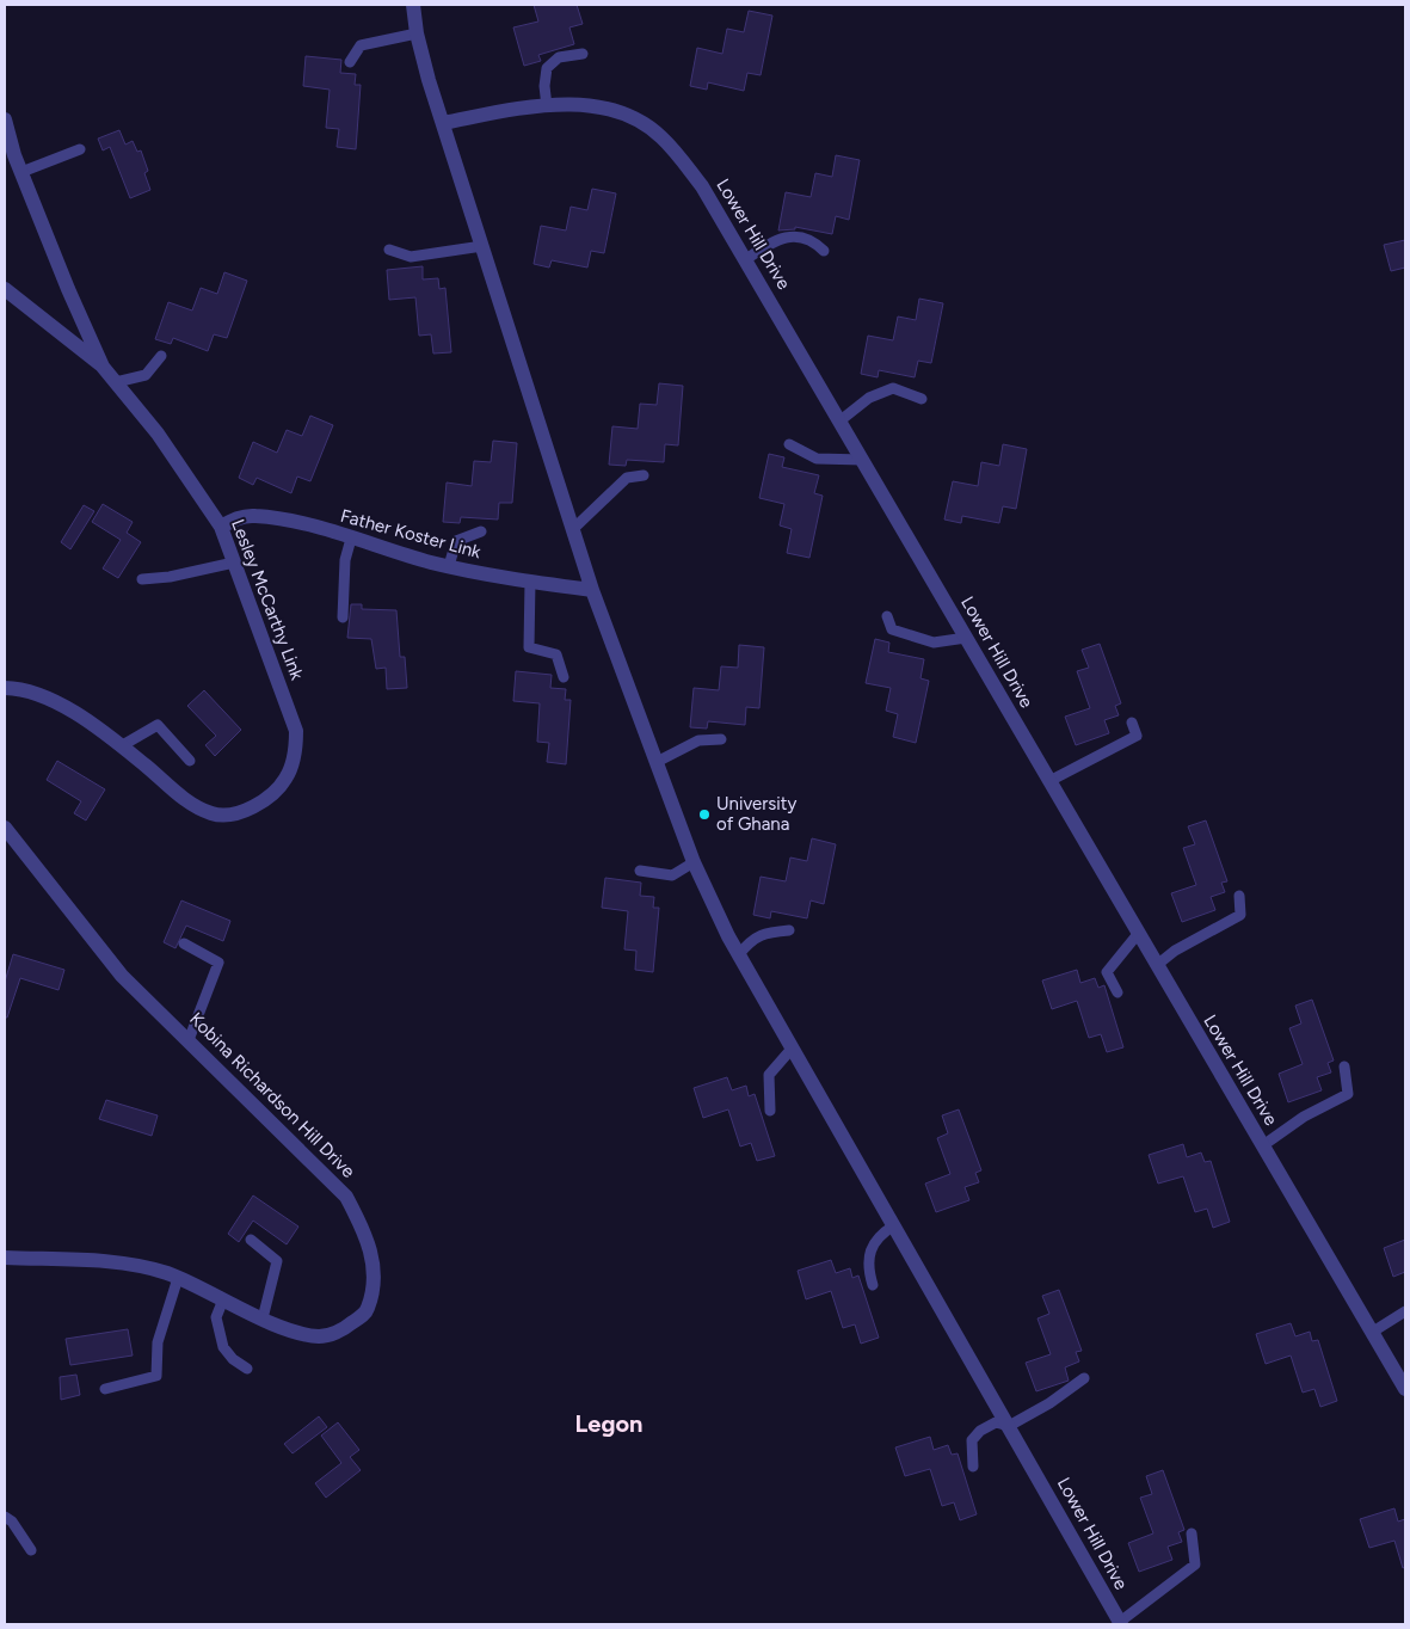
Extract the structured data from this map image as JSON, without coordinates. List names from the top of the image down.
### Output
{
  "streets": {
    "street": [
      "Lower Hill Drive",
      "Father Koster Link",
      "Lesley McCarthy Link",
      "Kobina Richardson Hill Drive"
    ]
  },
  "crossings": [
    ["Lower Hill Drive", "Father Koster Link"],
    ["Father Koster Link", "Lesley McCarthy Link"]
  ],
  "districts": ["Legon"],
  "places": ["University of Ghana"]
}
